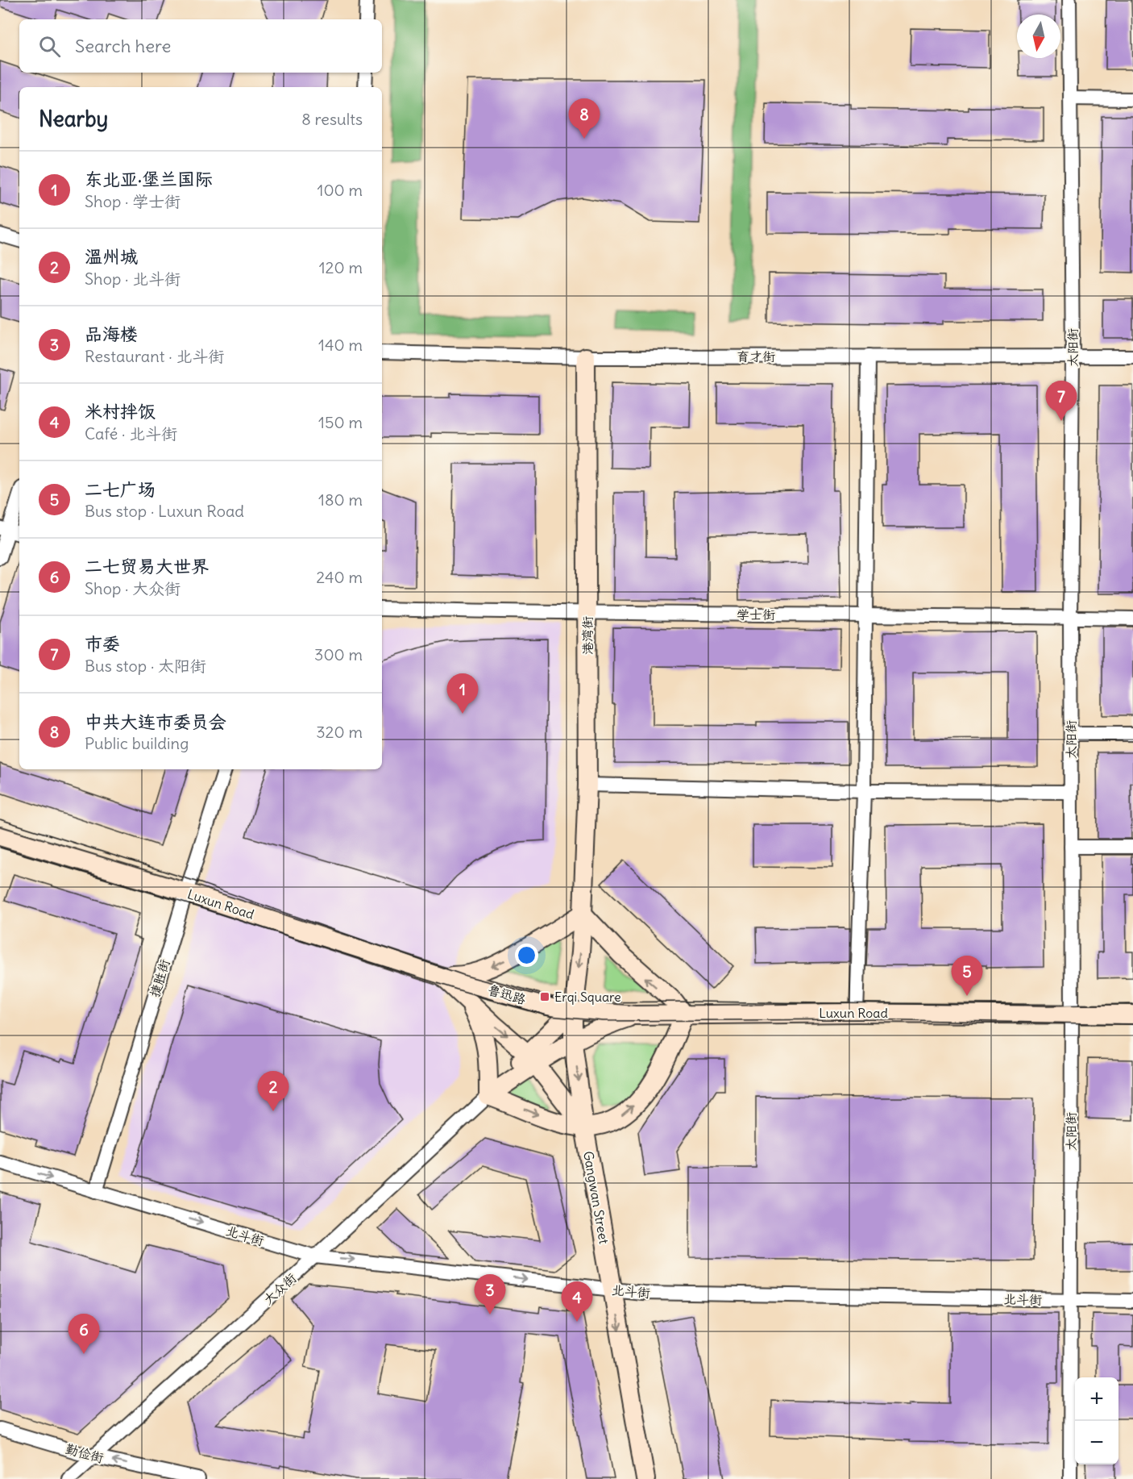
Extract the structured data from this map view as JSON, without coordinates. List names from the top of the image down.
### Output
{
  "streets": {
    "main road": [
      "港湾街",
      "Luxun Road",
      "鲁迅路",
      "Gangwan Street"
    ],
    "street": [
      "太阳街",
      "育才街",
      "学士街",
      "捷胜街",
      "北斗街",
      "大众街",
      "勤俭街"
    ]
  },
  "crossings": [
    ["太阳街", "育才街"],
    ["太阳街", "学士街"],
    ["太阳街", "Luxun Road"],
    ["太阳街", "北斗街"],
    ["育才街", "港湾街"],
    ["学士街", "港湾街"],
    ["港湾街", "Gangwan Street"],
    ["Luxun Road", "捷胜街"],
    ["Luxun Road", "鲁迅路"],
    ["Luxun Road", "Gangwan Street"],
    ["捷胜街", "北斗街"],
    ["鲁迅路", "Gangwan Street"],
    ["Gangwan Street", "北斗街"],
    ["北斗街", "大众街"],
    ["大众街", "勤俭街"]
  ],
  "one_way": ["Gangwan Street", "北斗街", "勤俭街"],
  "places": {
    "transit": ["Erqi Square"]
  },
  "north": "bottom",
  "page": {
    "search": "Search here",
    "heading": ["Nearby", "8 results"],
    "pins": [
      "8",
      "7",
      "1",
      "5",
      "2",
      "3",
      "4",
      "6"
    ],
    "list": [
      {
        "mark": "1",
        "name": "东北亚·堡兰国际",
        "note": "Shop · 学士街",
        "value": "100 m"
      },
      {
        "mark": "2",
        "name": "温州城",
        "note": "Shop · 北斗街",
        "value": "120 m"
      },
      {
        "mark": "3",
        "name": "品海楼",
        "note": "Restaurant · 北斗街",
        "value": "140 m"
      },
      {
        "mark": "4",
        "name": "米村拌饭",
        "note": "Café · 北斗街",
        "value": "150 m"
      },
      {
        "mark": "5",
        "name": "二七广场",
        "note": "Bus stop · Luxun Road",
        "value": "180 m"
      },
      {
        "mark": "6",
        "name": "二七贸易大世界",
        "note": "Shop · 大众街",
        "value": "240 m"
      },
      {
        "mark": "7",
        "name": "市委",
        "note": "Bus stop · 太阳街",
        "value": "300 m"
      },
      {
        "mark": "8",
        "name": "中共大连市委员会",
        "note": "Public building",
        "value": "320 m"
      }
    ],
    "map_buttons": ["+", "−"]
  }
}
